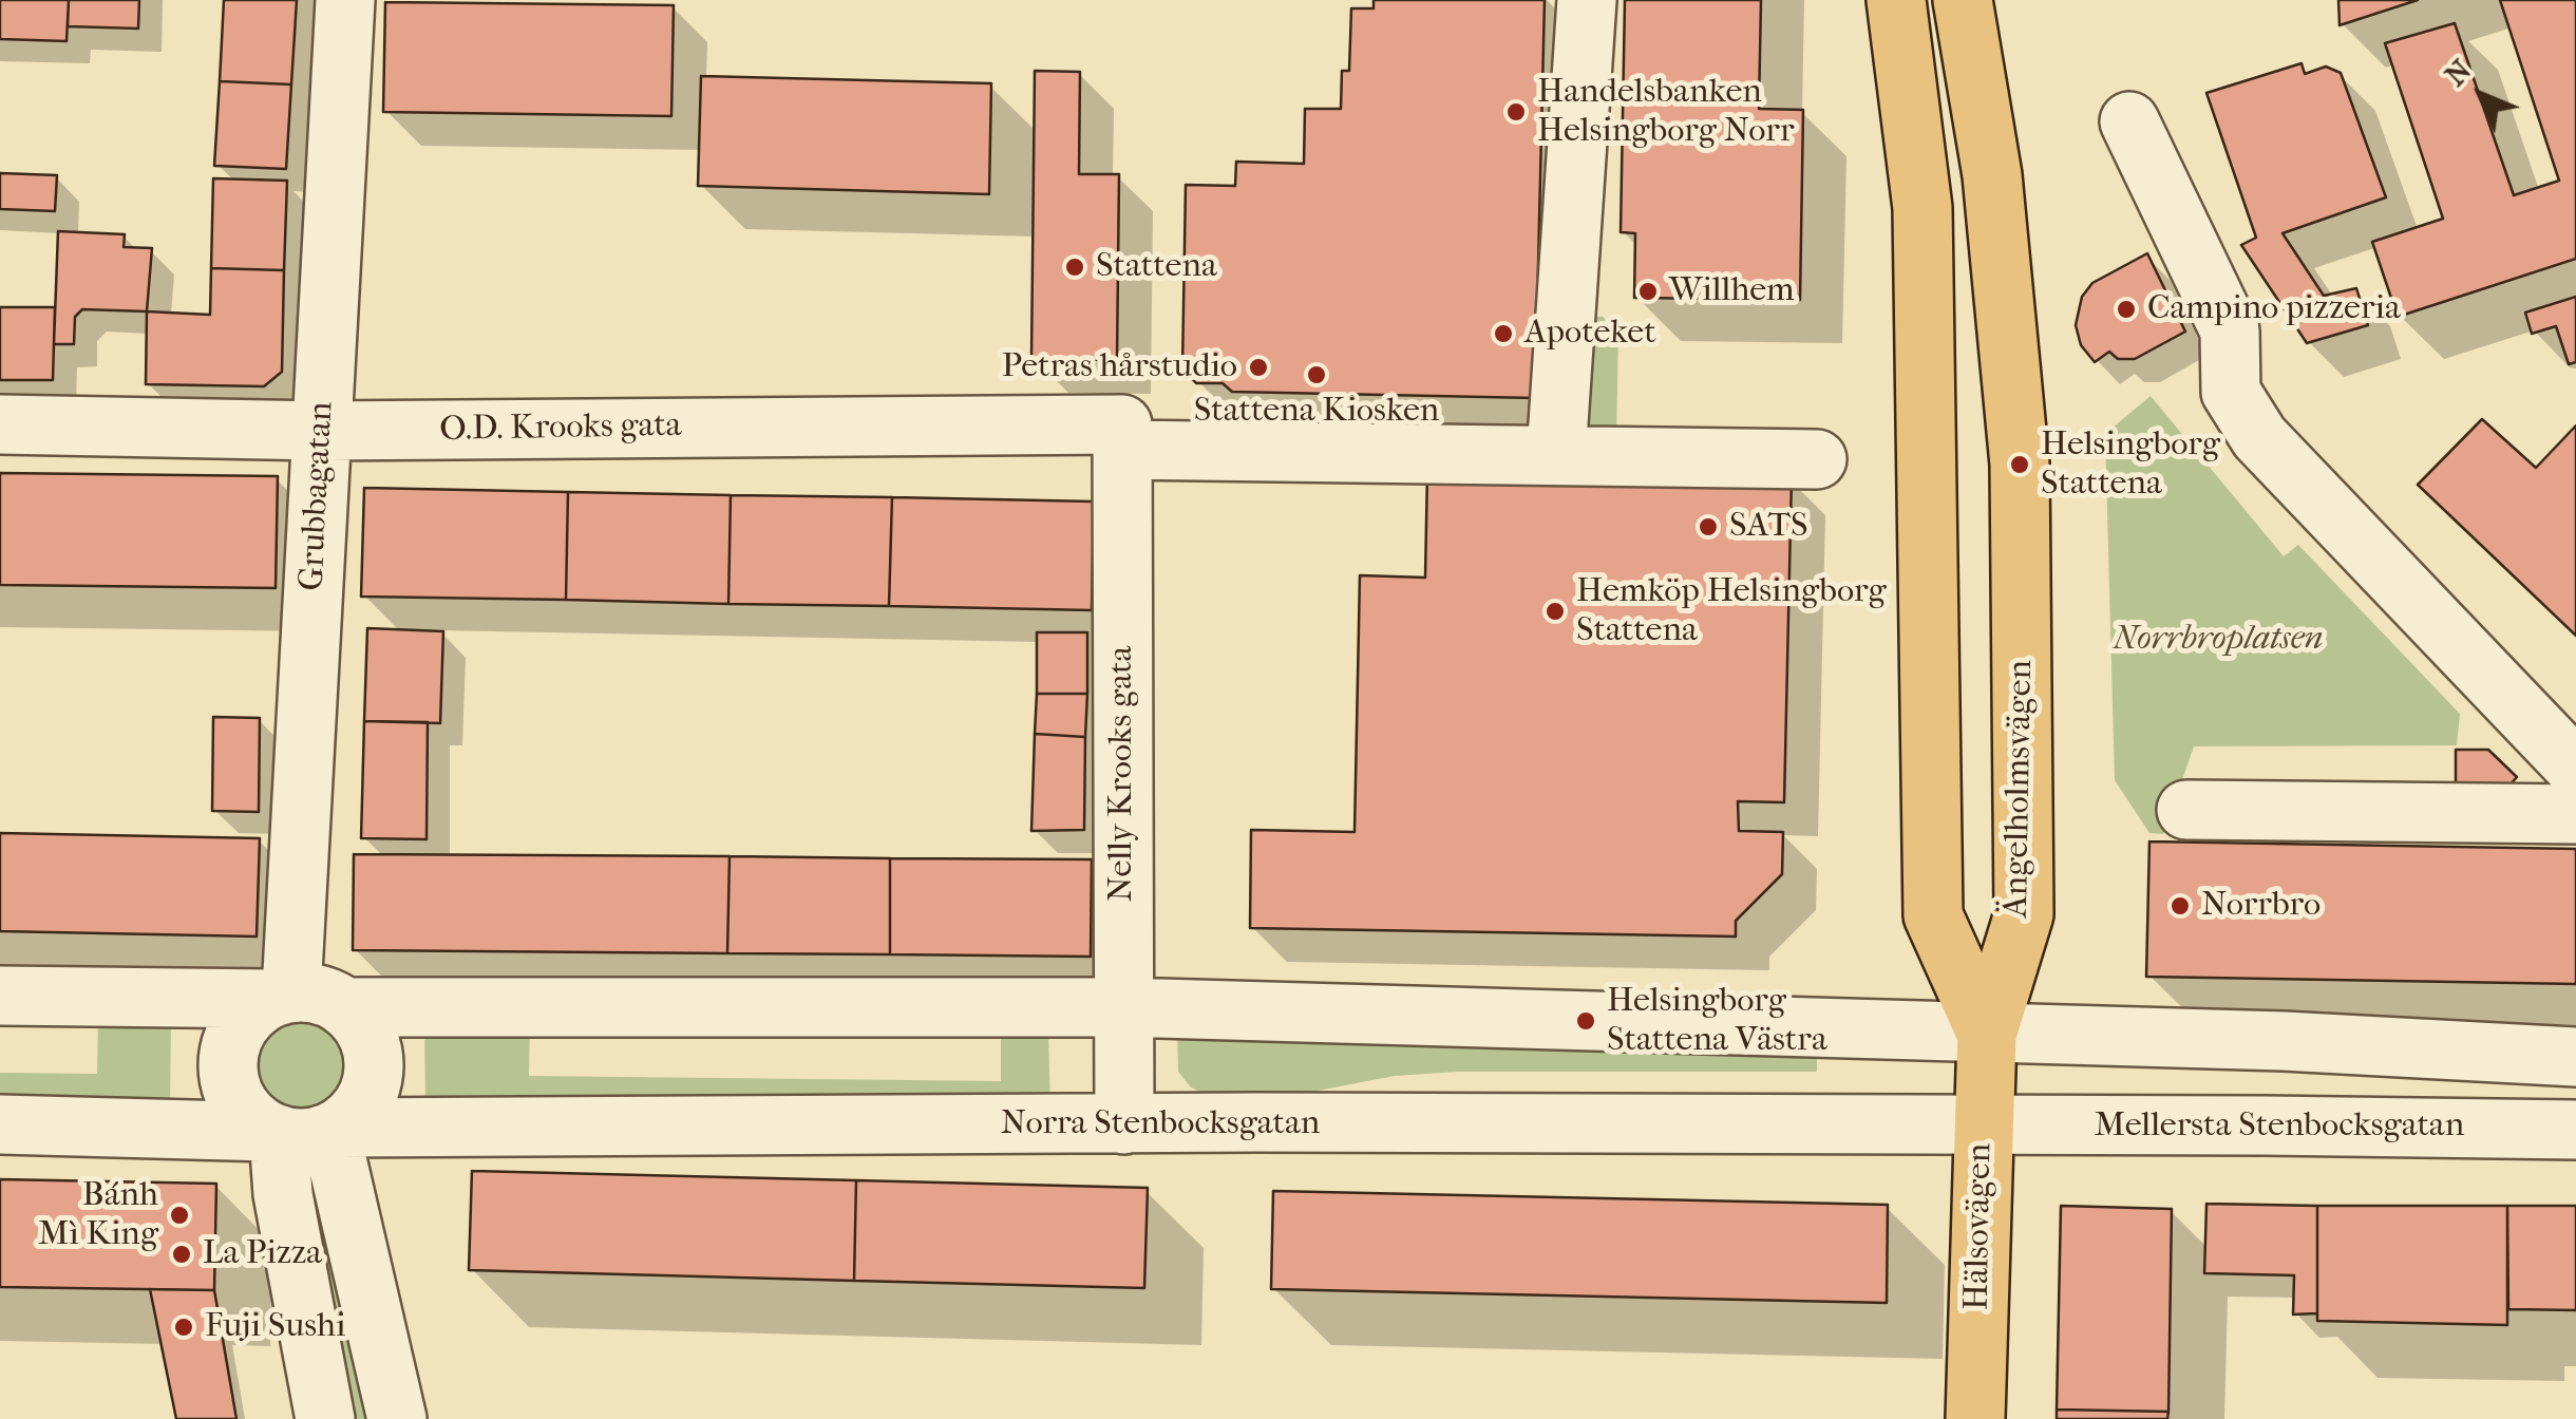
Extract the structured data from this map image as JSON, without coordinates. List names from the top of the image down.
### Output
{
  "streets": {
    "main road": ["Ängelholmsvägen", "Hälsovägen"],
    "street": [
      "O.D. Krooks gata",
      "Grubbagatan",
      "Nelly Krooks gata",
      "Norra Stenbocksgatan",
      "Mellersta Stenbocksgatan"
    ]
  },
  "crossings": [
    ["O.D. Krooks gata", "Grubbagatan"],
    ["O.D. Krooks gata", "Nelly Krooks gata"],
    ["Grubbagatan", "Norra Stenbocksgatan"],
    ["Nelly Krooks gata", "Norra Stenbocksgatan"],
    ["Ängelholmsvägen", "Hälsovägen"],
    ["Norra Stenbocksgatan", "Mellersta Stenbocksgatan"],
    ["Norra Stenbocksgatan", "Hälsovägen"],
    ["Mellersta Stenbocksgatan", "Hälsovägen"]
  ],
  "parks": ["Norrbroplatsen"],
  "places": [
    "Handelsbanken Helsingborg Norr",
    "Stattena",
    "Willhem",
    "Campino pizzeria",
    "Apoteket",
    "Petras hårstudio",
    "Stattena Kiosken",
    "Helsingborg Stattena",
    "SATS",
    "Hemköp Helsingborg Stattena",
    "Norrbro",
    "Helsingborg Stattena Västra",
    "Bánh Mì King",
    "La Pizza",
    "Fuji Sushi"
  ],
  "north": "top left"
}
